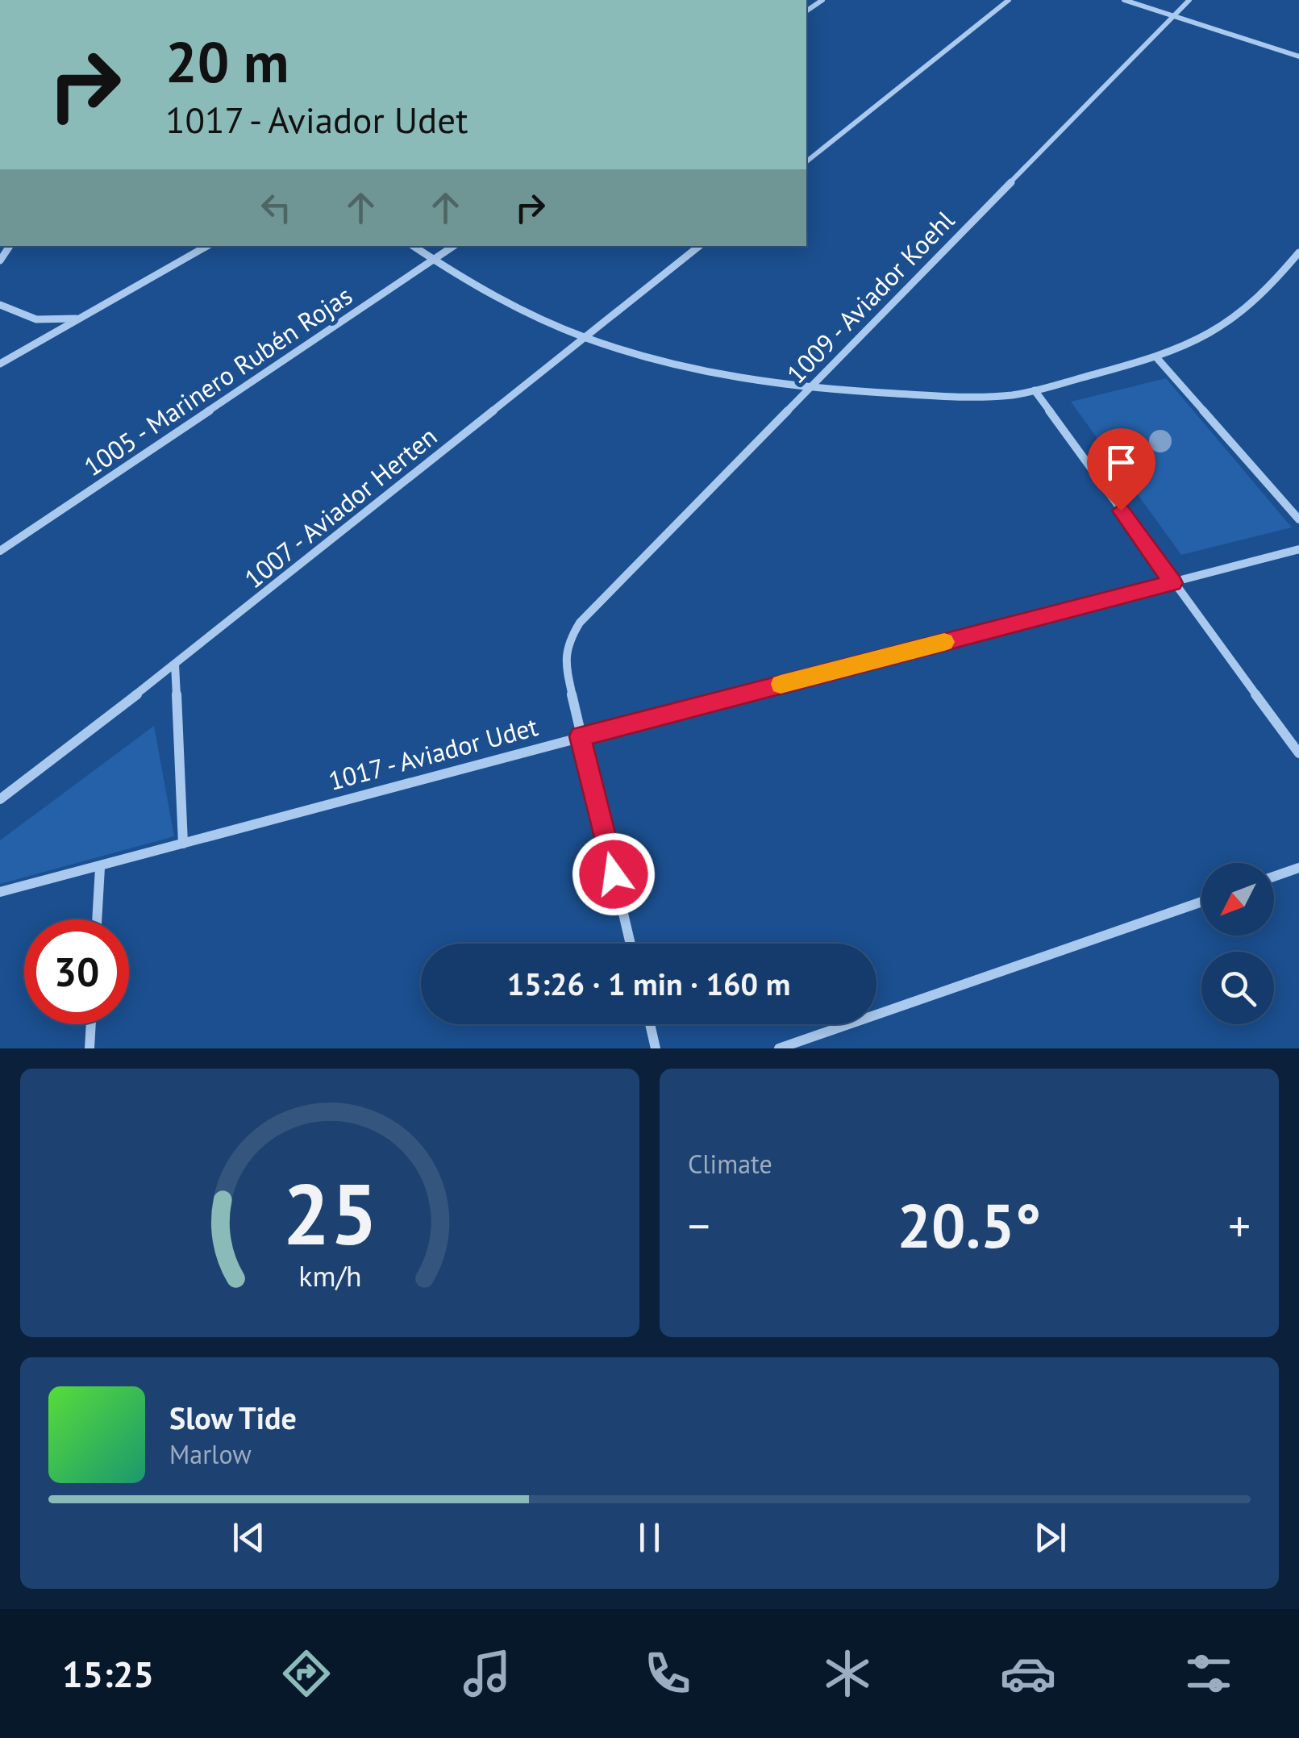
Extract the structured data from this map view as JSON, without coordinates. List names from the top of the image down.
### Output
{
  "streets": {
    "street": [
      "1009 - Aviador Koehl",
      "1005 - Marinero Rubén Rojas",
      "1007 - Aviador Herten",
      "1017 - Aviador Udet"
    ]
  },
  "crossings": [
    ["1009 - Aviador Koehl", "1017 - Aviador Udet"]
  ],
  "north": "bottom left",
  "page": {
    "turn": ["20 m", "1017 - Aviador Udet"],
    "limit": "30",
    "trip": "15:26 · 1 min · 160 m",
    "tile": "Climate",
    "heat": ["−", "20.5°", "+"],
    "song": ["Slow Tide", "Marlow"],
    "tabs": "15:25",
    "gauge": ["25", "km/h"]
  }
}
